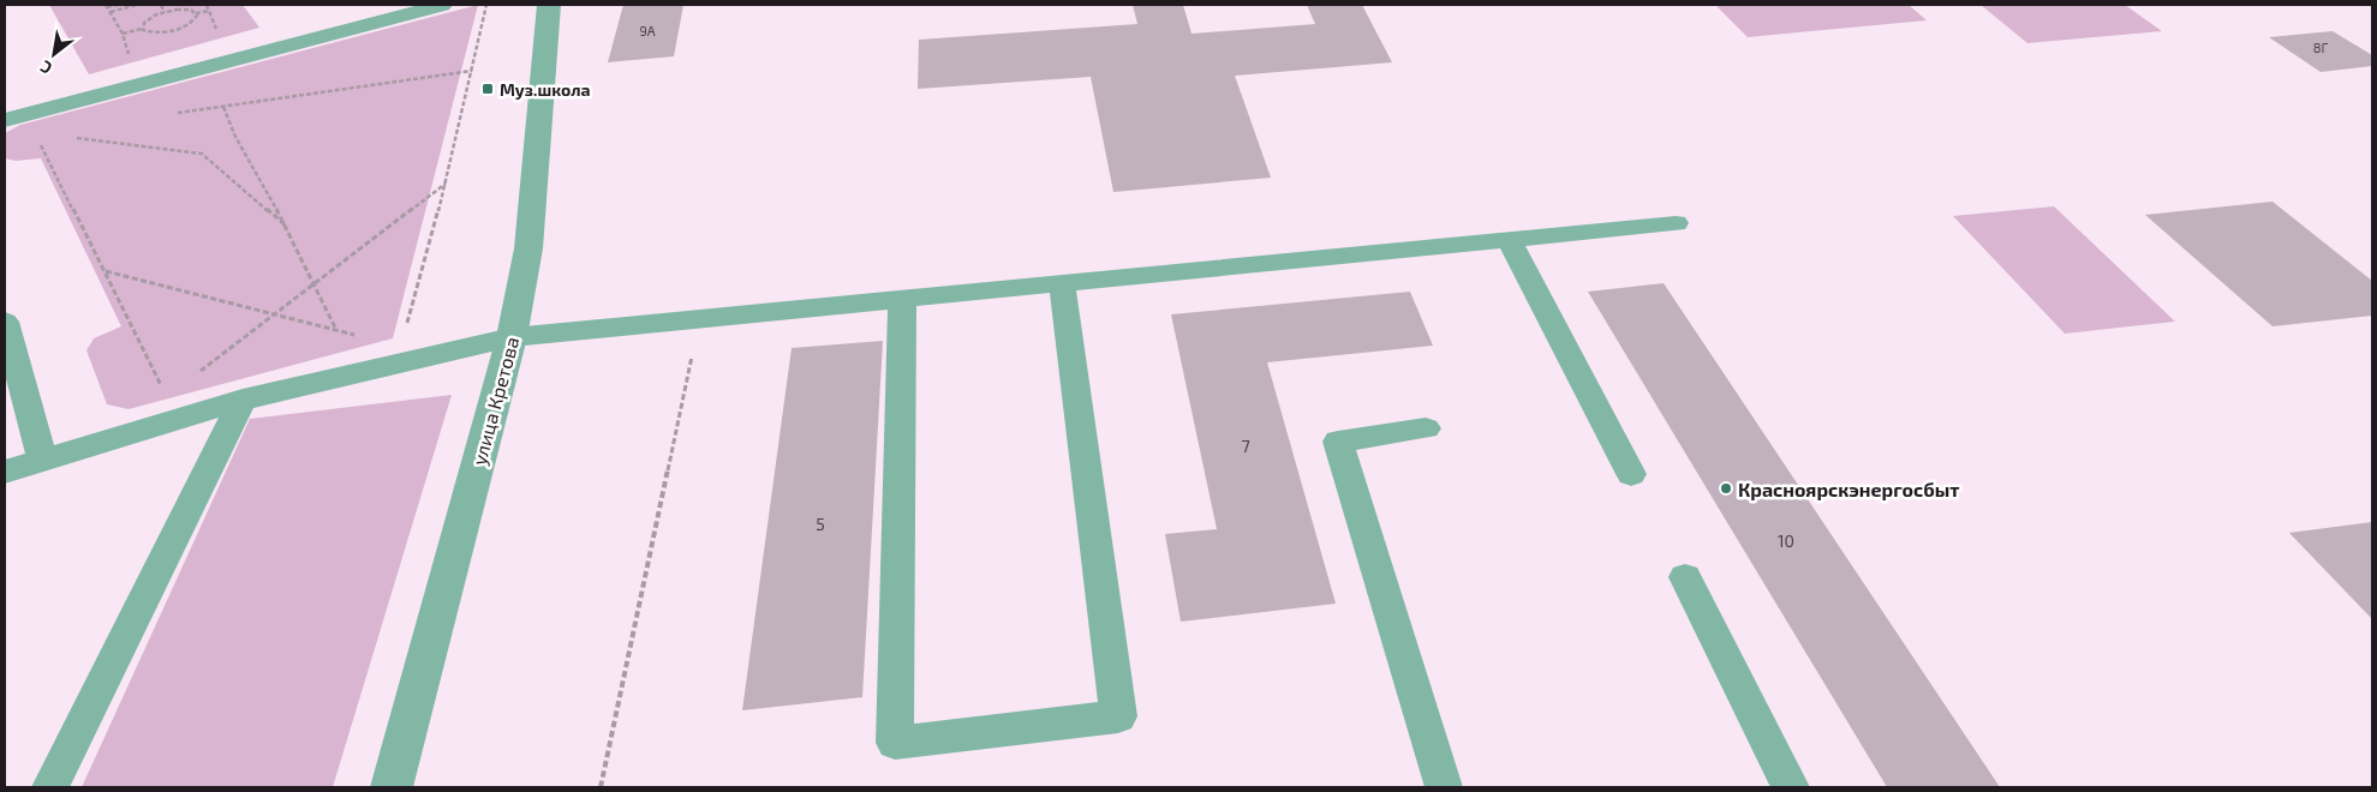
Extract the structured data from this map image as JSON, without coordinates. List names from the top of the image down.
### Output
{
  "streets": {
    "street": ["улица Кретова"]
  },
  "places": {
    "transit": ["Муз.школа"],
    "other": ["Красноярскэнергосбыт"]
  },
  "house_numbers": [
    "9А",
    "8Г",
    "7",
    "5",
    "10"
  ],
  "north": "bottom left"
}
